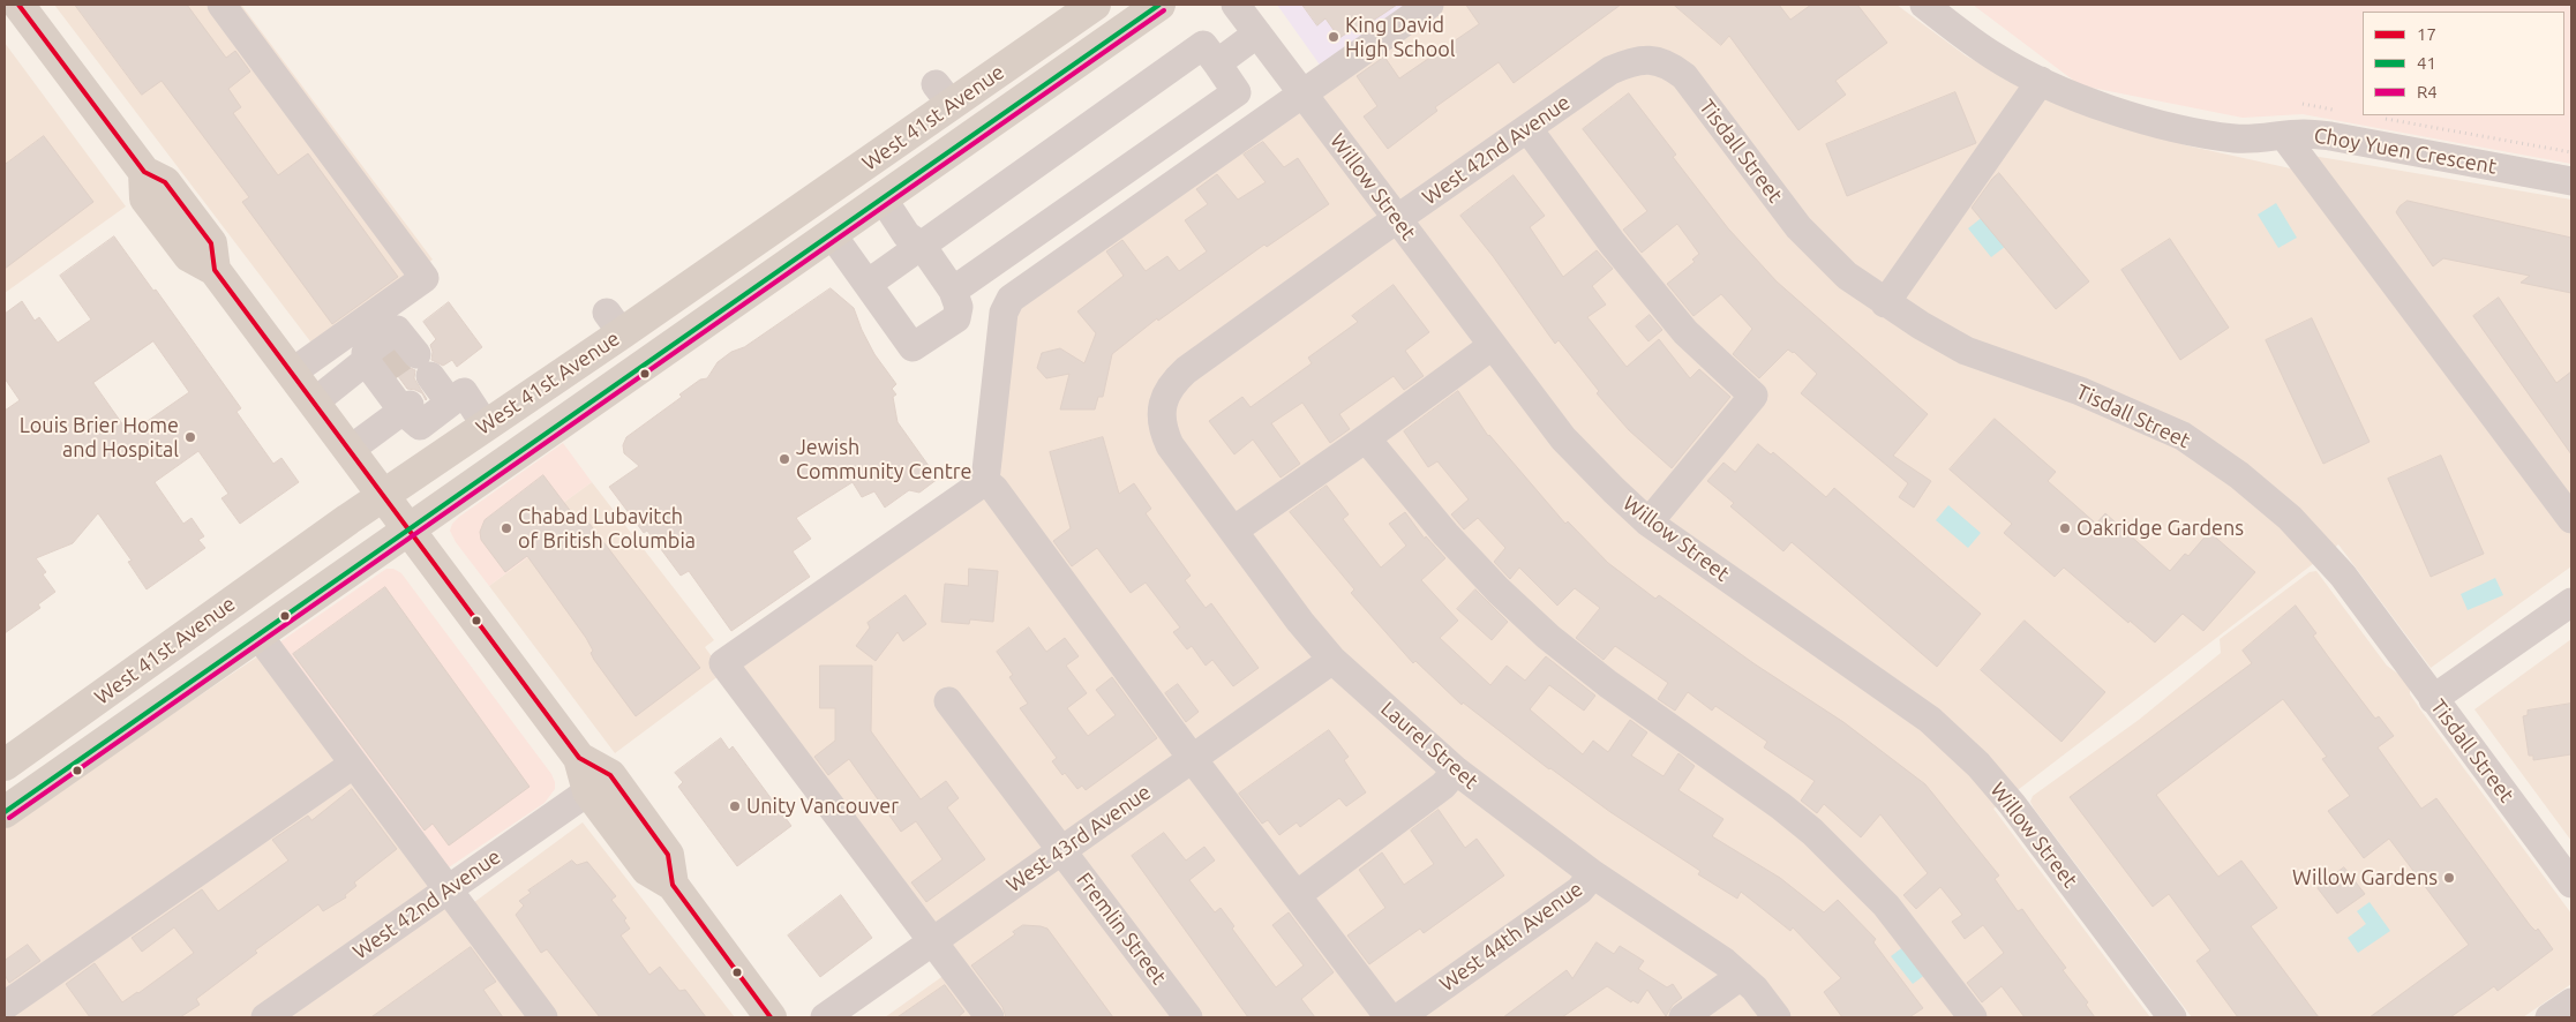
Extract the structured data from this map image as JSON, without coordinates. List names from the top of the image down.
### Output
{
  "streets": {
    "main road": ["West 41st Avenue"],
    "street": [
      "West 42nd Avenue",
      "Tisdall Street",
      "Choy Yuen Crescent",
      "Willow Street",
      "Laurel Street",
      "West 43rd Avenue",
      "Fremlin Street",
      "West 44th Avenue"
    ]
  },
  "crossings": [
    ["West 42nd Avenue", "Tisdall Street"],
    ["West 42nd Avenue", "Willow Street"],
    ["West 42nd Avenue", "Laurel Street"],
    ["Laurel Street", "West 43rd Avenue"],
    ["Laurel Street", "West 44th Avenue"],
    ["West 43rd Avenue", "Fremlin Street"]
  ],
  "places": [
    "King David High School",
    "Louis Brier Home and Hospital",
    "Jewish Community Centre",
    "Chabad Lubavitch of British Columbia",
    "Oakridge Gardens",
    "Unity Vancouver",
    "Willow Gardens"
  ],
  "lines": ["transit line 17", "transit line 41", "transit line R4"],
  "legend": ["17", "41", "R4"]
}
